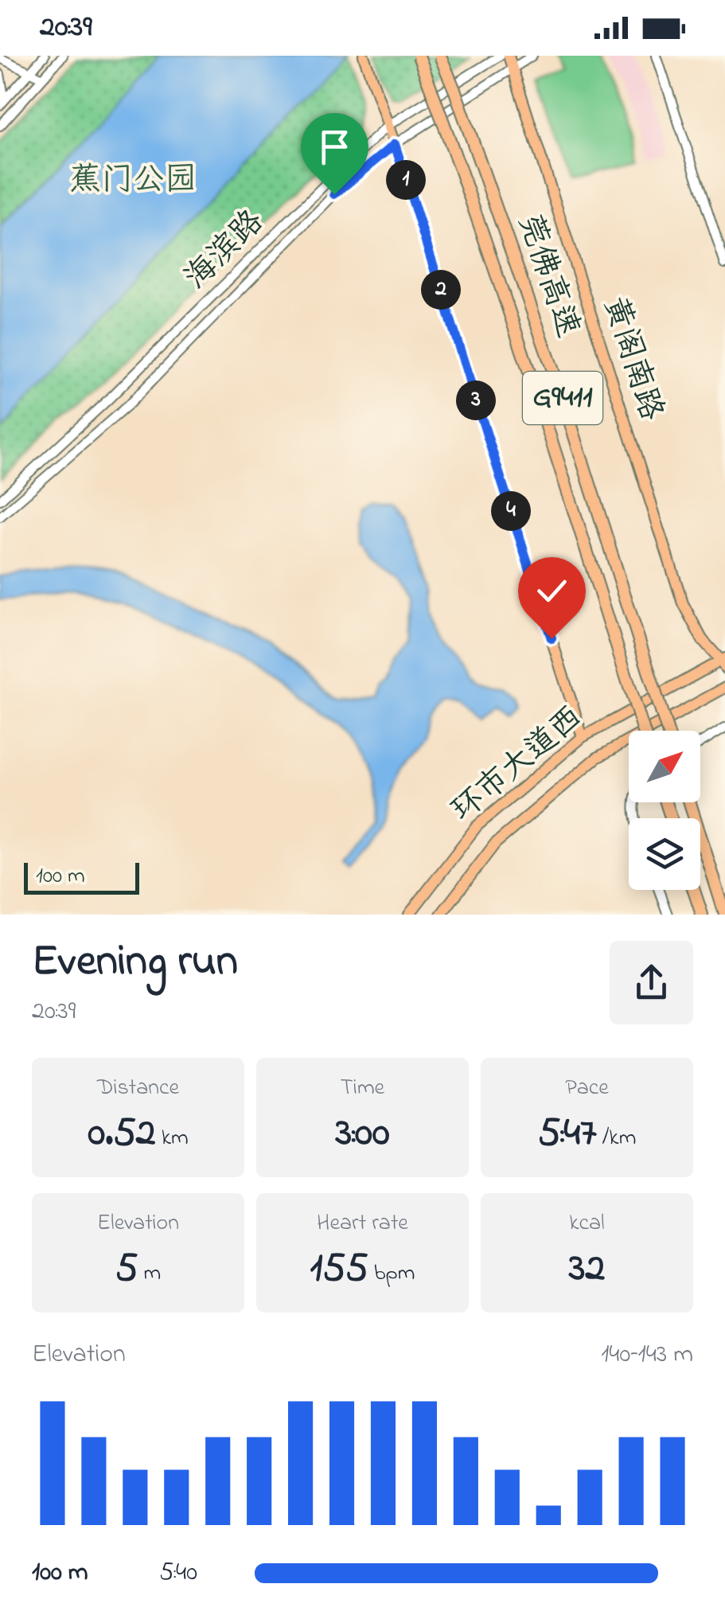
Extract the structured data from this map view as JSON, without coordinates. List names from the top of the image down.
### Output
{
  "streets": {
    "highway": ["莞佛高速", "G9411"],
    "main road": ["黄阁南路", "环市大道西"],
    "street": ["海滨路"]
  },
  "crossings": [
    ["黄阁南路", "环市大道西"]
  ],
  "parks": ["蕉门公园"],
  "scale_bar": "100 m",
  "north": "top right",
  "page": {
    "status": "20:39",
    "pins": [
      "1",
      "2",
      "3",
      "4"
    ],
    "scale": "100 m",
    "heading": ["Evening run", "20:39"],
    "stats": [
      ["Distance", "0.52 km"],
      ["Time", "3:00"],
      ["Pace", "5:47 /km"],
      ["Elevation", "5 m"],
      ["Heart rate", "155 bpm"],
      ["kcal", "32"]
    ],
    "chart": ["Elevation", "140–143 m"],
    "list": [
      {
        "name": "100 m",
        "note": "5:40"
      }
    ]
  }
}
